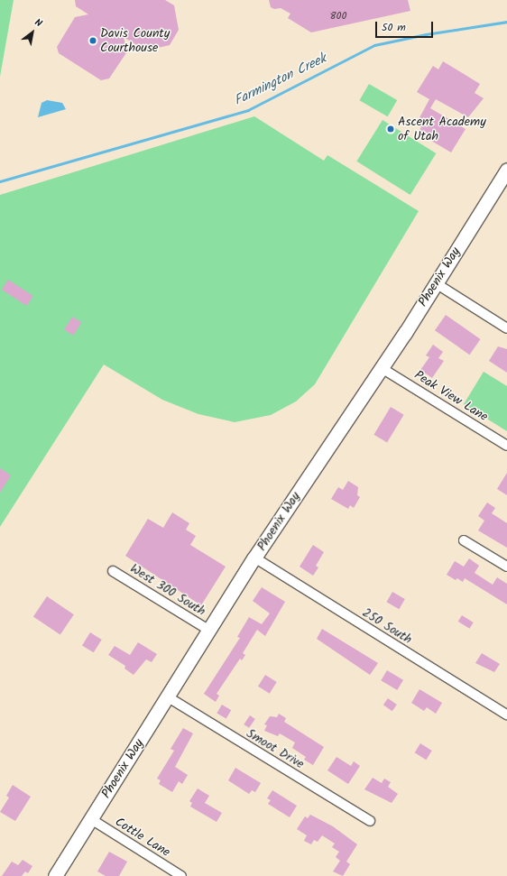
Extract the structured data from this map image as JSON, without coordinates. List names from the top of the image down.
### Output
{
  "streets": {
    "street": [
      "Phoenix Way",
      "Peak View Lane",
      "West 300 South",
      "250 South",
      "Smoot Drive",
      "Cottle Lane"
    ]
  },
  "crossings": [
    ["Phoenix Way", "Peak View Lane"],
    ["Phoenix Way", "West 300 South"],
    ["Phoenix Way", "250 South"],
    ["Phoenix Way", "Smoot Drive"],
    ["Phoenix Way", "Cottle Lane"]
  ],
  "water": ["Farmington Creek"],
  "places": ["Davis County Courthouse", "Ascent Academy of Utah"],
  "house_numbers": ["800"],
  "scale_bar": "50 m",
  "north": "top right"
}
